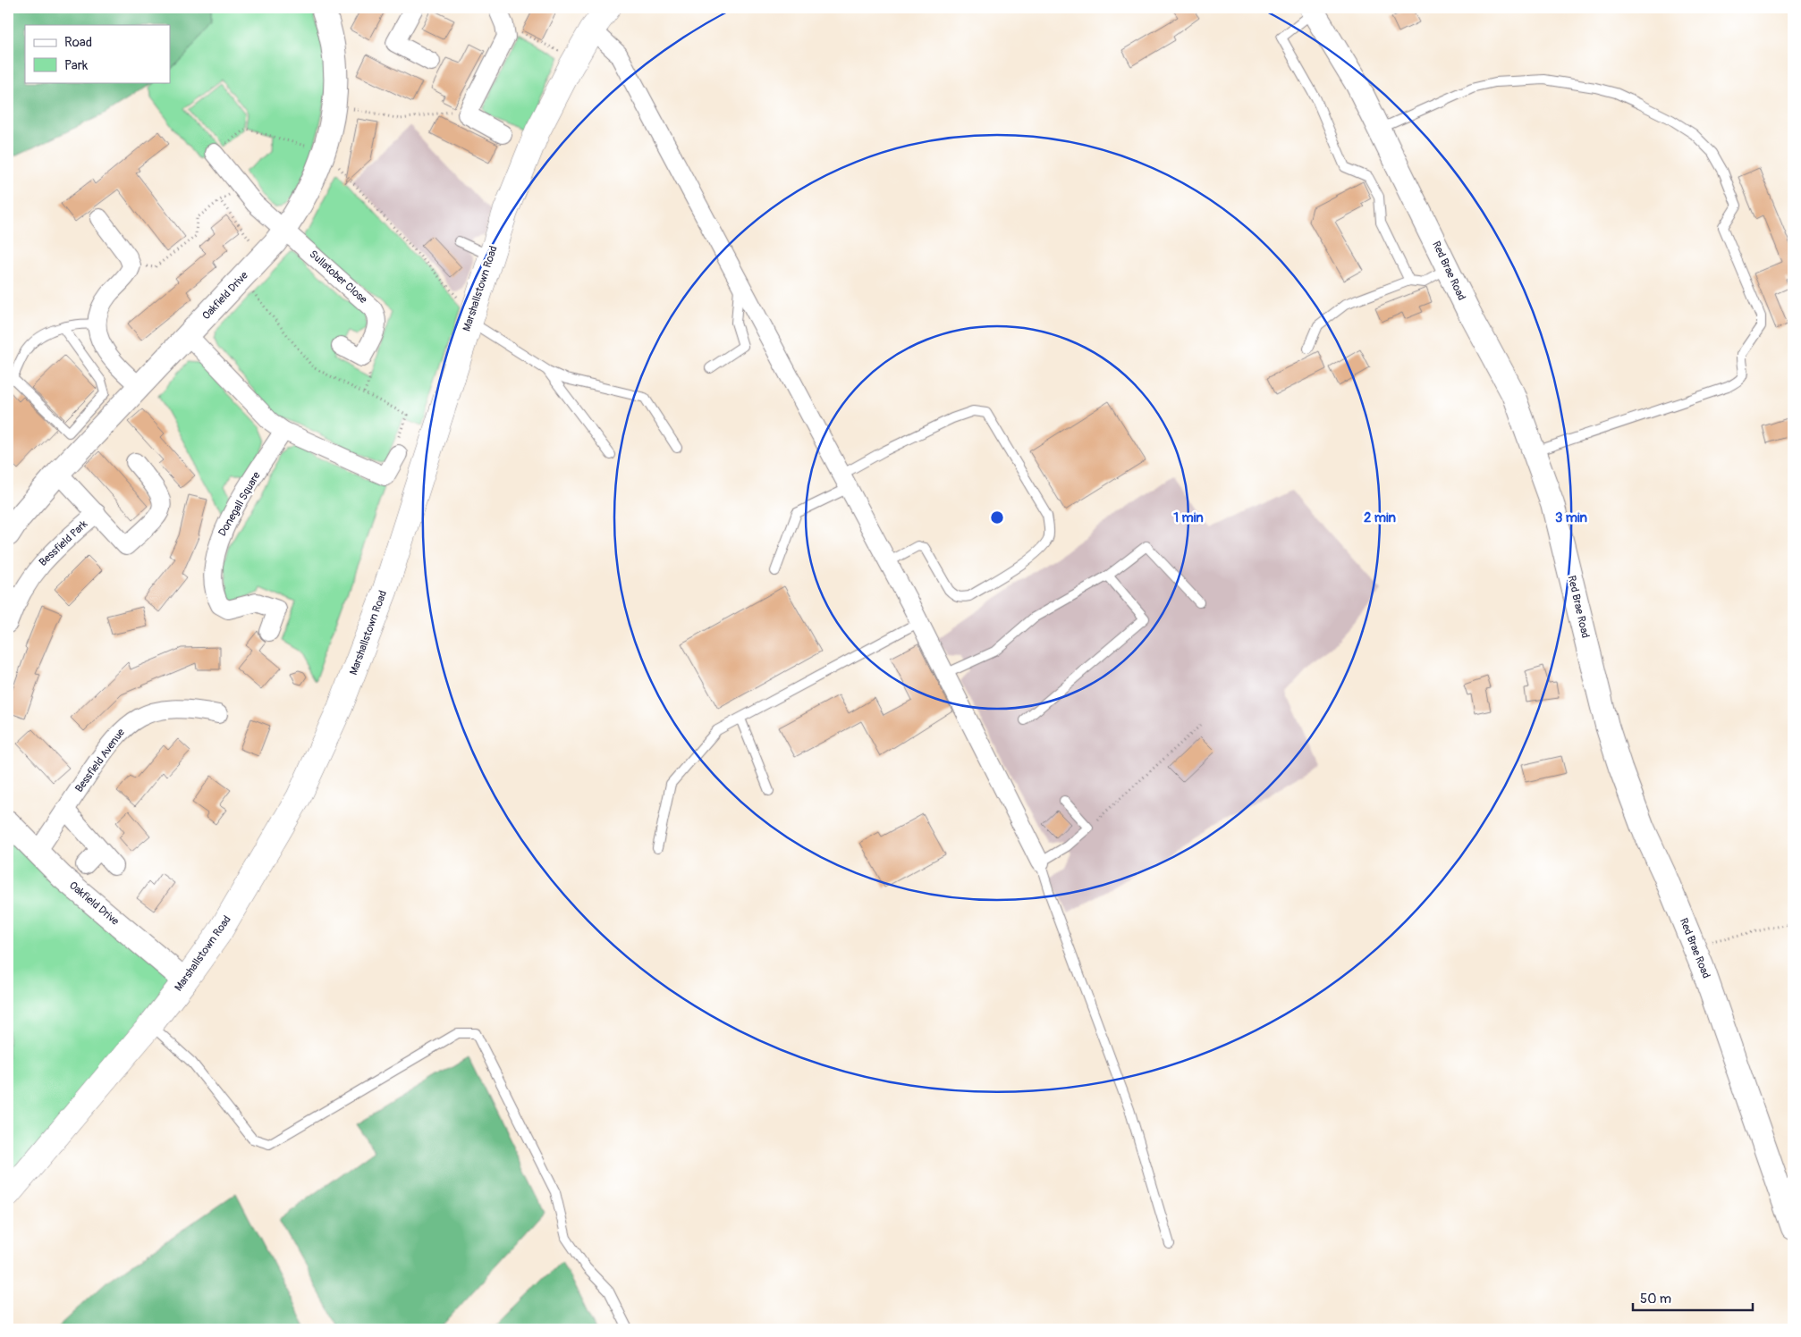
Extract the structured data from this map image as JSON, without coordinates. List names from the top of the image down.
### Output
{
  "streets": {
    "main road": ["Marshallstown Road"],
    "street": [
      "Red Brae Road",
      "Sullatober Close",
      "Oakfield Drive",
      "Donegall Square",
      "Bessfield Park",
      "Bessfield Avenue"
    ]
  },
  "crossings": [
    ["Sullatober Close", "Oakfield Drive"],
    ["Marshallstown Road", "Oakfield Drive"],
    ["Oakfield Drive", "Bessfield Park"],
    ["Oakfield Drive", "Bessfield Avenue"]
  ],
  "legend": ["Road", "Park"],
  "scale_bar": "50 m",
  "rings": ["1 min", "2 min", "3 min"]
}
